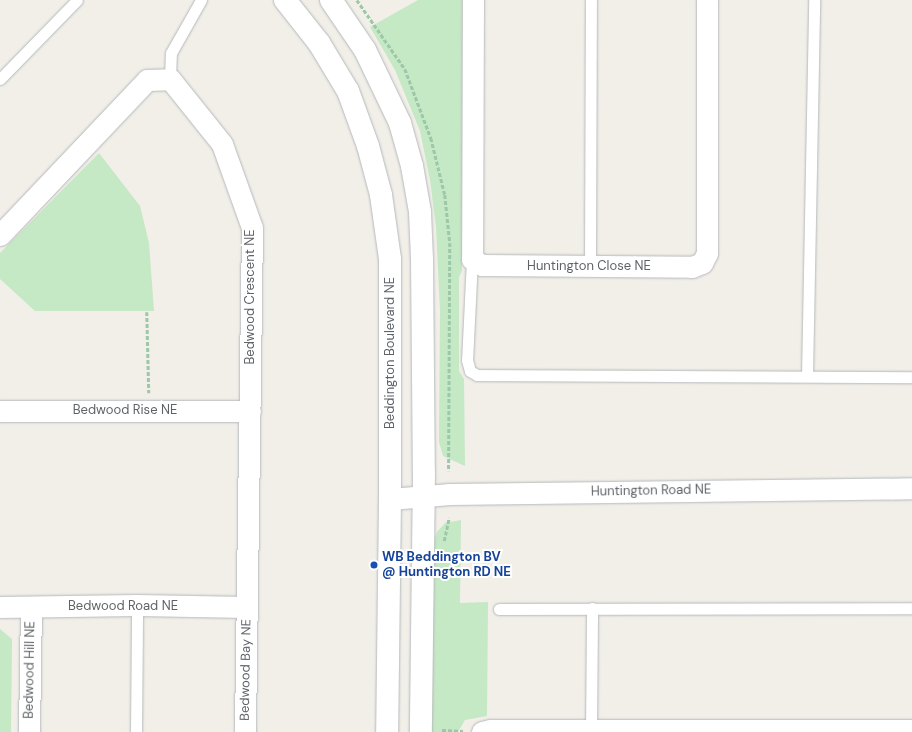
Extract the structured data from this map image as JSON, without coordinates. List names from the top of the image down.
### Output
{
  "streets": {
    "main road": ["Beddington Boulevard NE"],
    "street": [
      "Huntington Close NE",
      "Bedwood Crescent NE",
      "Bedwood Rise NE",
      "Huntington Road NE",
      "Bedwood Road NE",
      "Bedwood Hill NE",
      "Bedwood Bay NE"
    ]
  },
  "crossings": [
    ["Bedwood Crescent NE", "Bedwood Rise NE"],
    ["Bedwood Crescent NE", "Bedwood Road NE"],
    ["Bedwood Crescent NE", "Bedwood Bay NE"],
    ["Beddington Boulevard NE", "Huntington Road NE"],
    ["Bedwood Road NE", "Bedwood Hill NE"],
    ["Bedwood Road NE", "Bedwood Bay NE"]
  ],
  "places": ["WB Beddington BV @ Huntington RD NE"]
}
